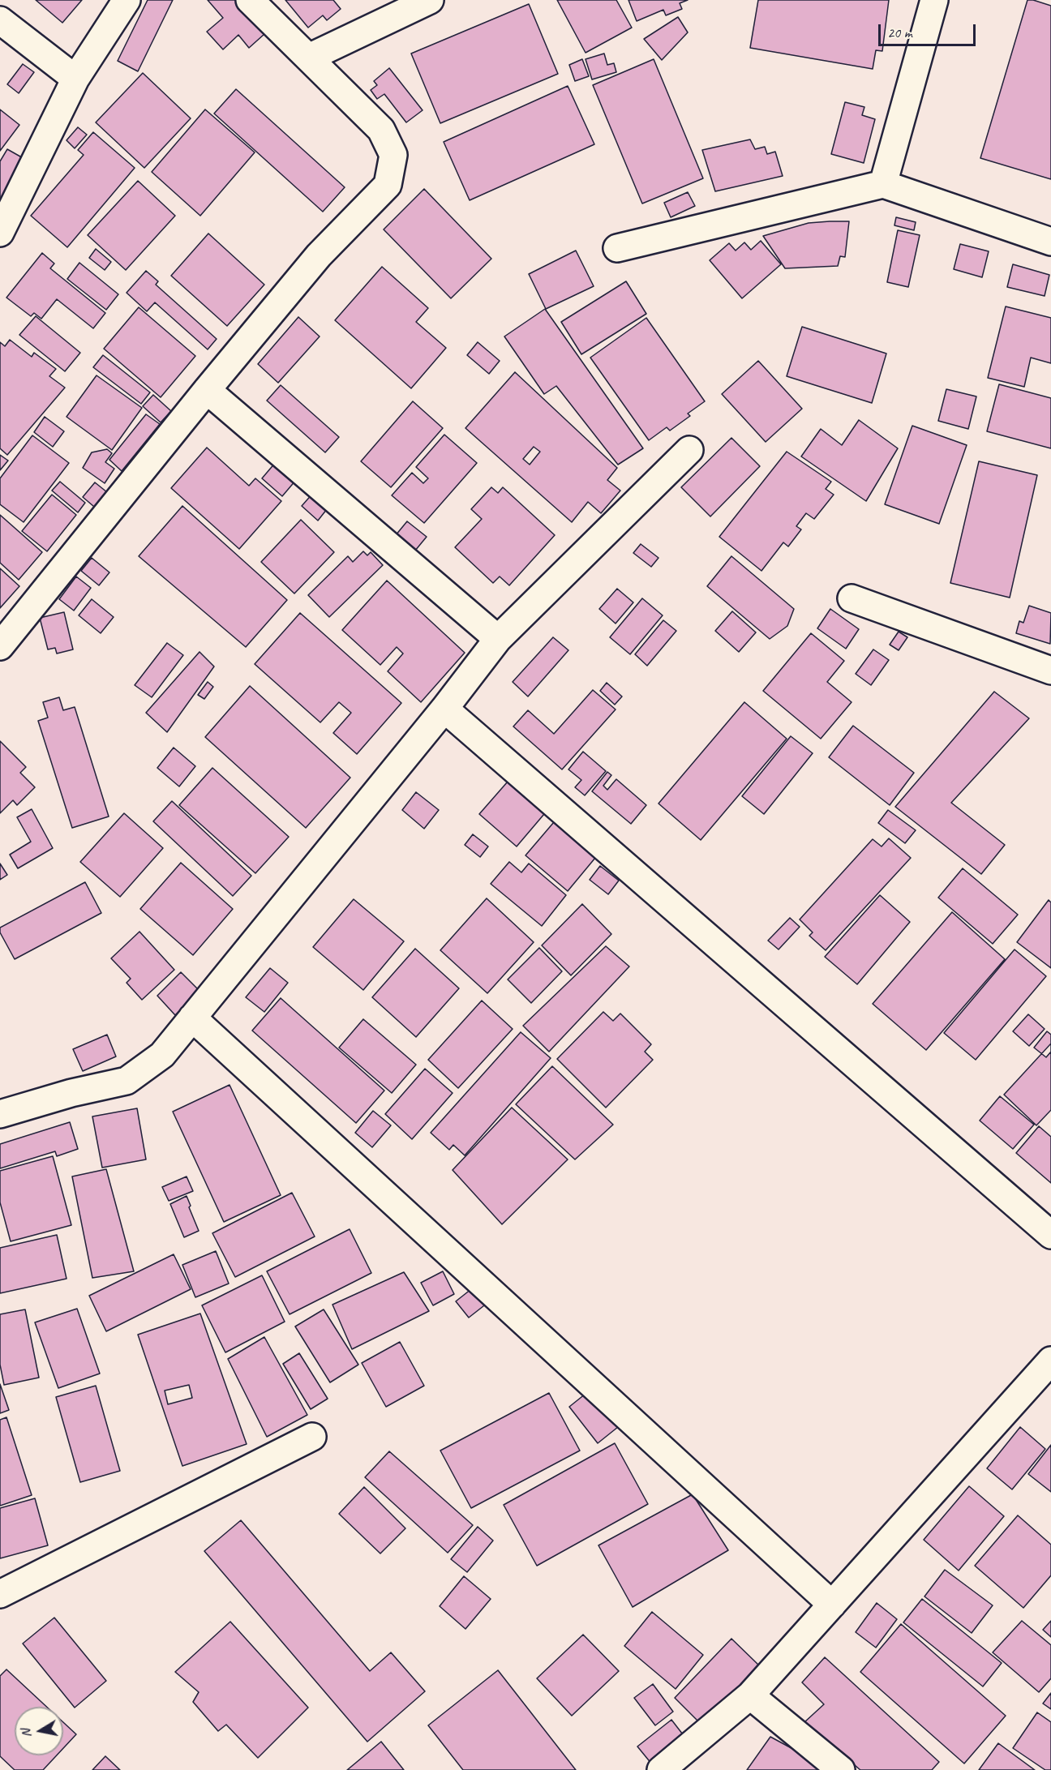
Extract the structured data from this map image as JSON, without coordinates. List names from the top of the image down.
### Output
{
  "scale_bar": "20 m",
  "north": "left"
}
